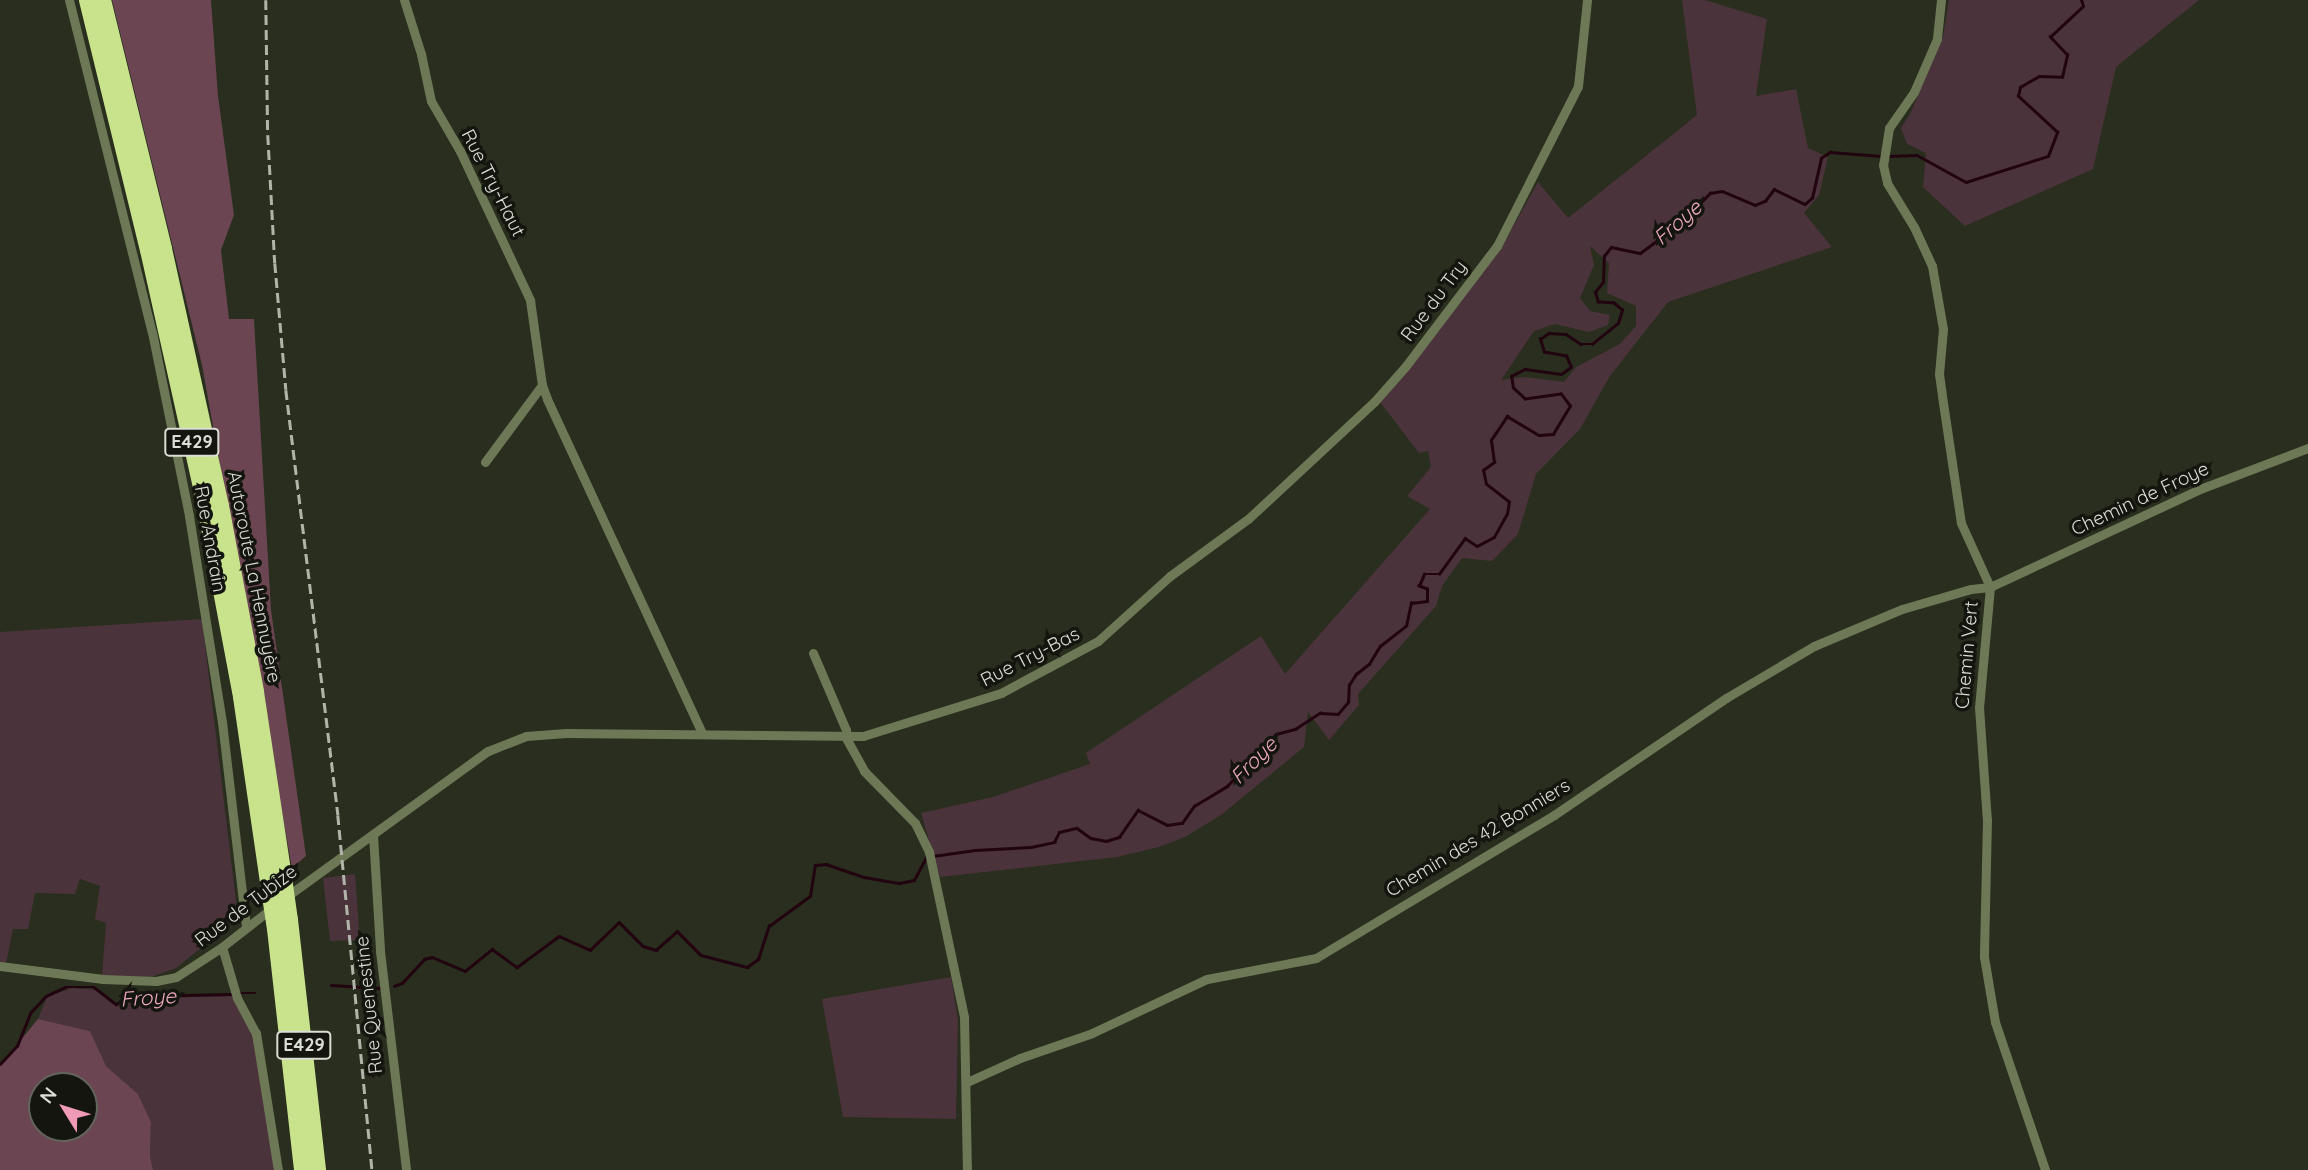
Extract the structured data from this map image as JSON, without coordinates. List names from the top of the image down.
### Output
{
  "streets": {
    "highway": ["E429", "Autoroute La Hennuyère"],
    "street": [
      "Rue Try-Haut",
      "Rue du Try",
      "Chemin de Froye",
      "Rue Andrain",
      "Chemin Vert",
      "Rue Try-Bas",
      "Chemin des 42 Bonniers",
      "Rue de Tubize",
      "Rue Quenestine"
    ]
  },
  "crossings": [
    ["Rue Try-Haut", "Rue Try-Bas"],
    ["Rue du Try", "Rue Try-Bas"],
    ["Chemin de Froye", "Chemin Vert"],
    ["Chemin de Froye", "Chemin des 42 Bonniers"],
    ["Rue Andrain", "Rue de Tubize"],
    ["Chemin Vert", "Chemin des 42 Bonniers"],
    ["Rue Try-Bas", "Rue de Tubize"],
    ["Rue de Tubize", "Rue Quenestine"]
  ],
  "water": ["Froye"],
  "north": "top left"
}
